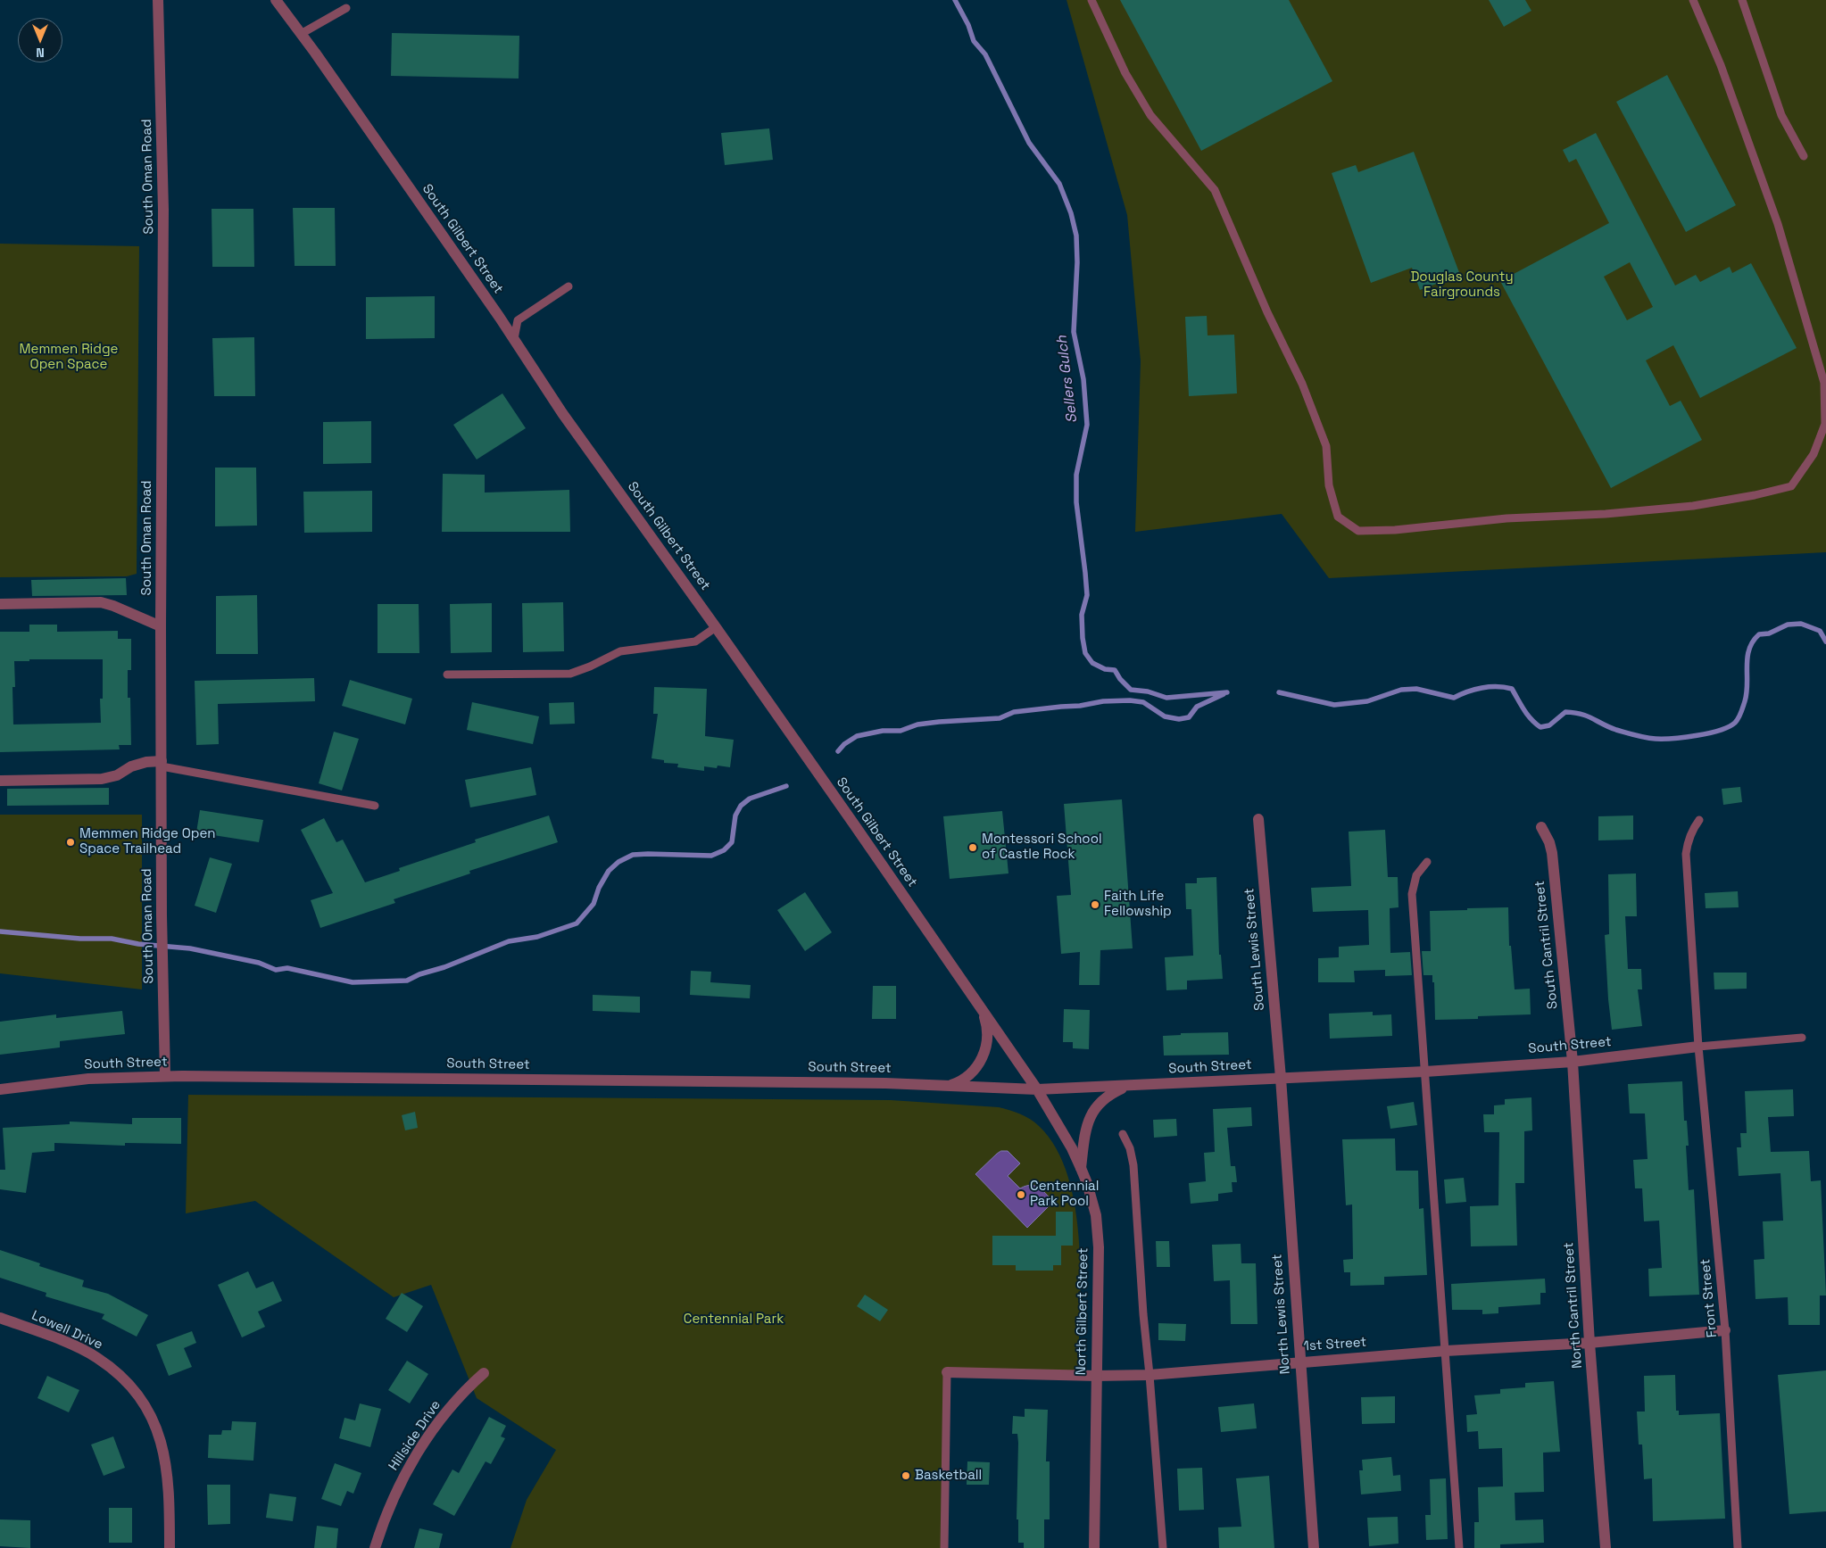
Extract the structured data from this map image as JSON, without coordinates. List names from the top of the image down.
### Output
{
  "streets": {
    "street": [
      "South Oman Road",
      "South Gilbert Street",
      "South Cantril Street",
      "South Lewis Street",
      "South Street",
      "North Cantril Street",
      "North Gilbert Street",
      "North Lewis Street",
      "Lowell Drive",
      "1st Street",
      "Hillside Drive"
    ],
    "lane": ["Front Street"]
  },
  "crossings": [
    ["South Oman Road", "South Street"],
    ["South Gilbert Street", "South Street"],
    ["South Gilbert Street", "North Gilbert Street"],
    ["South Cantril Street", "South Street"],
    ["South Cantril Street", "North Cantril Street"],
    ["South Lewis Street", "South Street"],
    ["South Lewis Street", "North Lewis Street"],
    ["South Street", "Front Street"],
    ["South Street", "North Cantril Street"],
    ["South Street", "North Gilbert Street"],
    ["South Street", "North Lewis Street"],
    ["Front Street", "1st Street"],
    ["North Cantril Street", "1st Street"],
    ["North Gilbert Street", "1st Street"],
    ["North Lewis Street", "1st Street"]
  ],
  "water": ["Sellers Gulch"],
  "parks": ["Douglas County Fairgrounds", "Memmen Ridge Open Space", "Centennial Park"],
  "places": [
    "Memmen Ridge Open Space Trailhead",
    "Montessori School of Castle Rock",
    "Faith Life Fellowship",
    "Centennial Park Pool",
    "Basketball"
  ],
  "north": "bottom"
}
